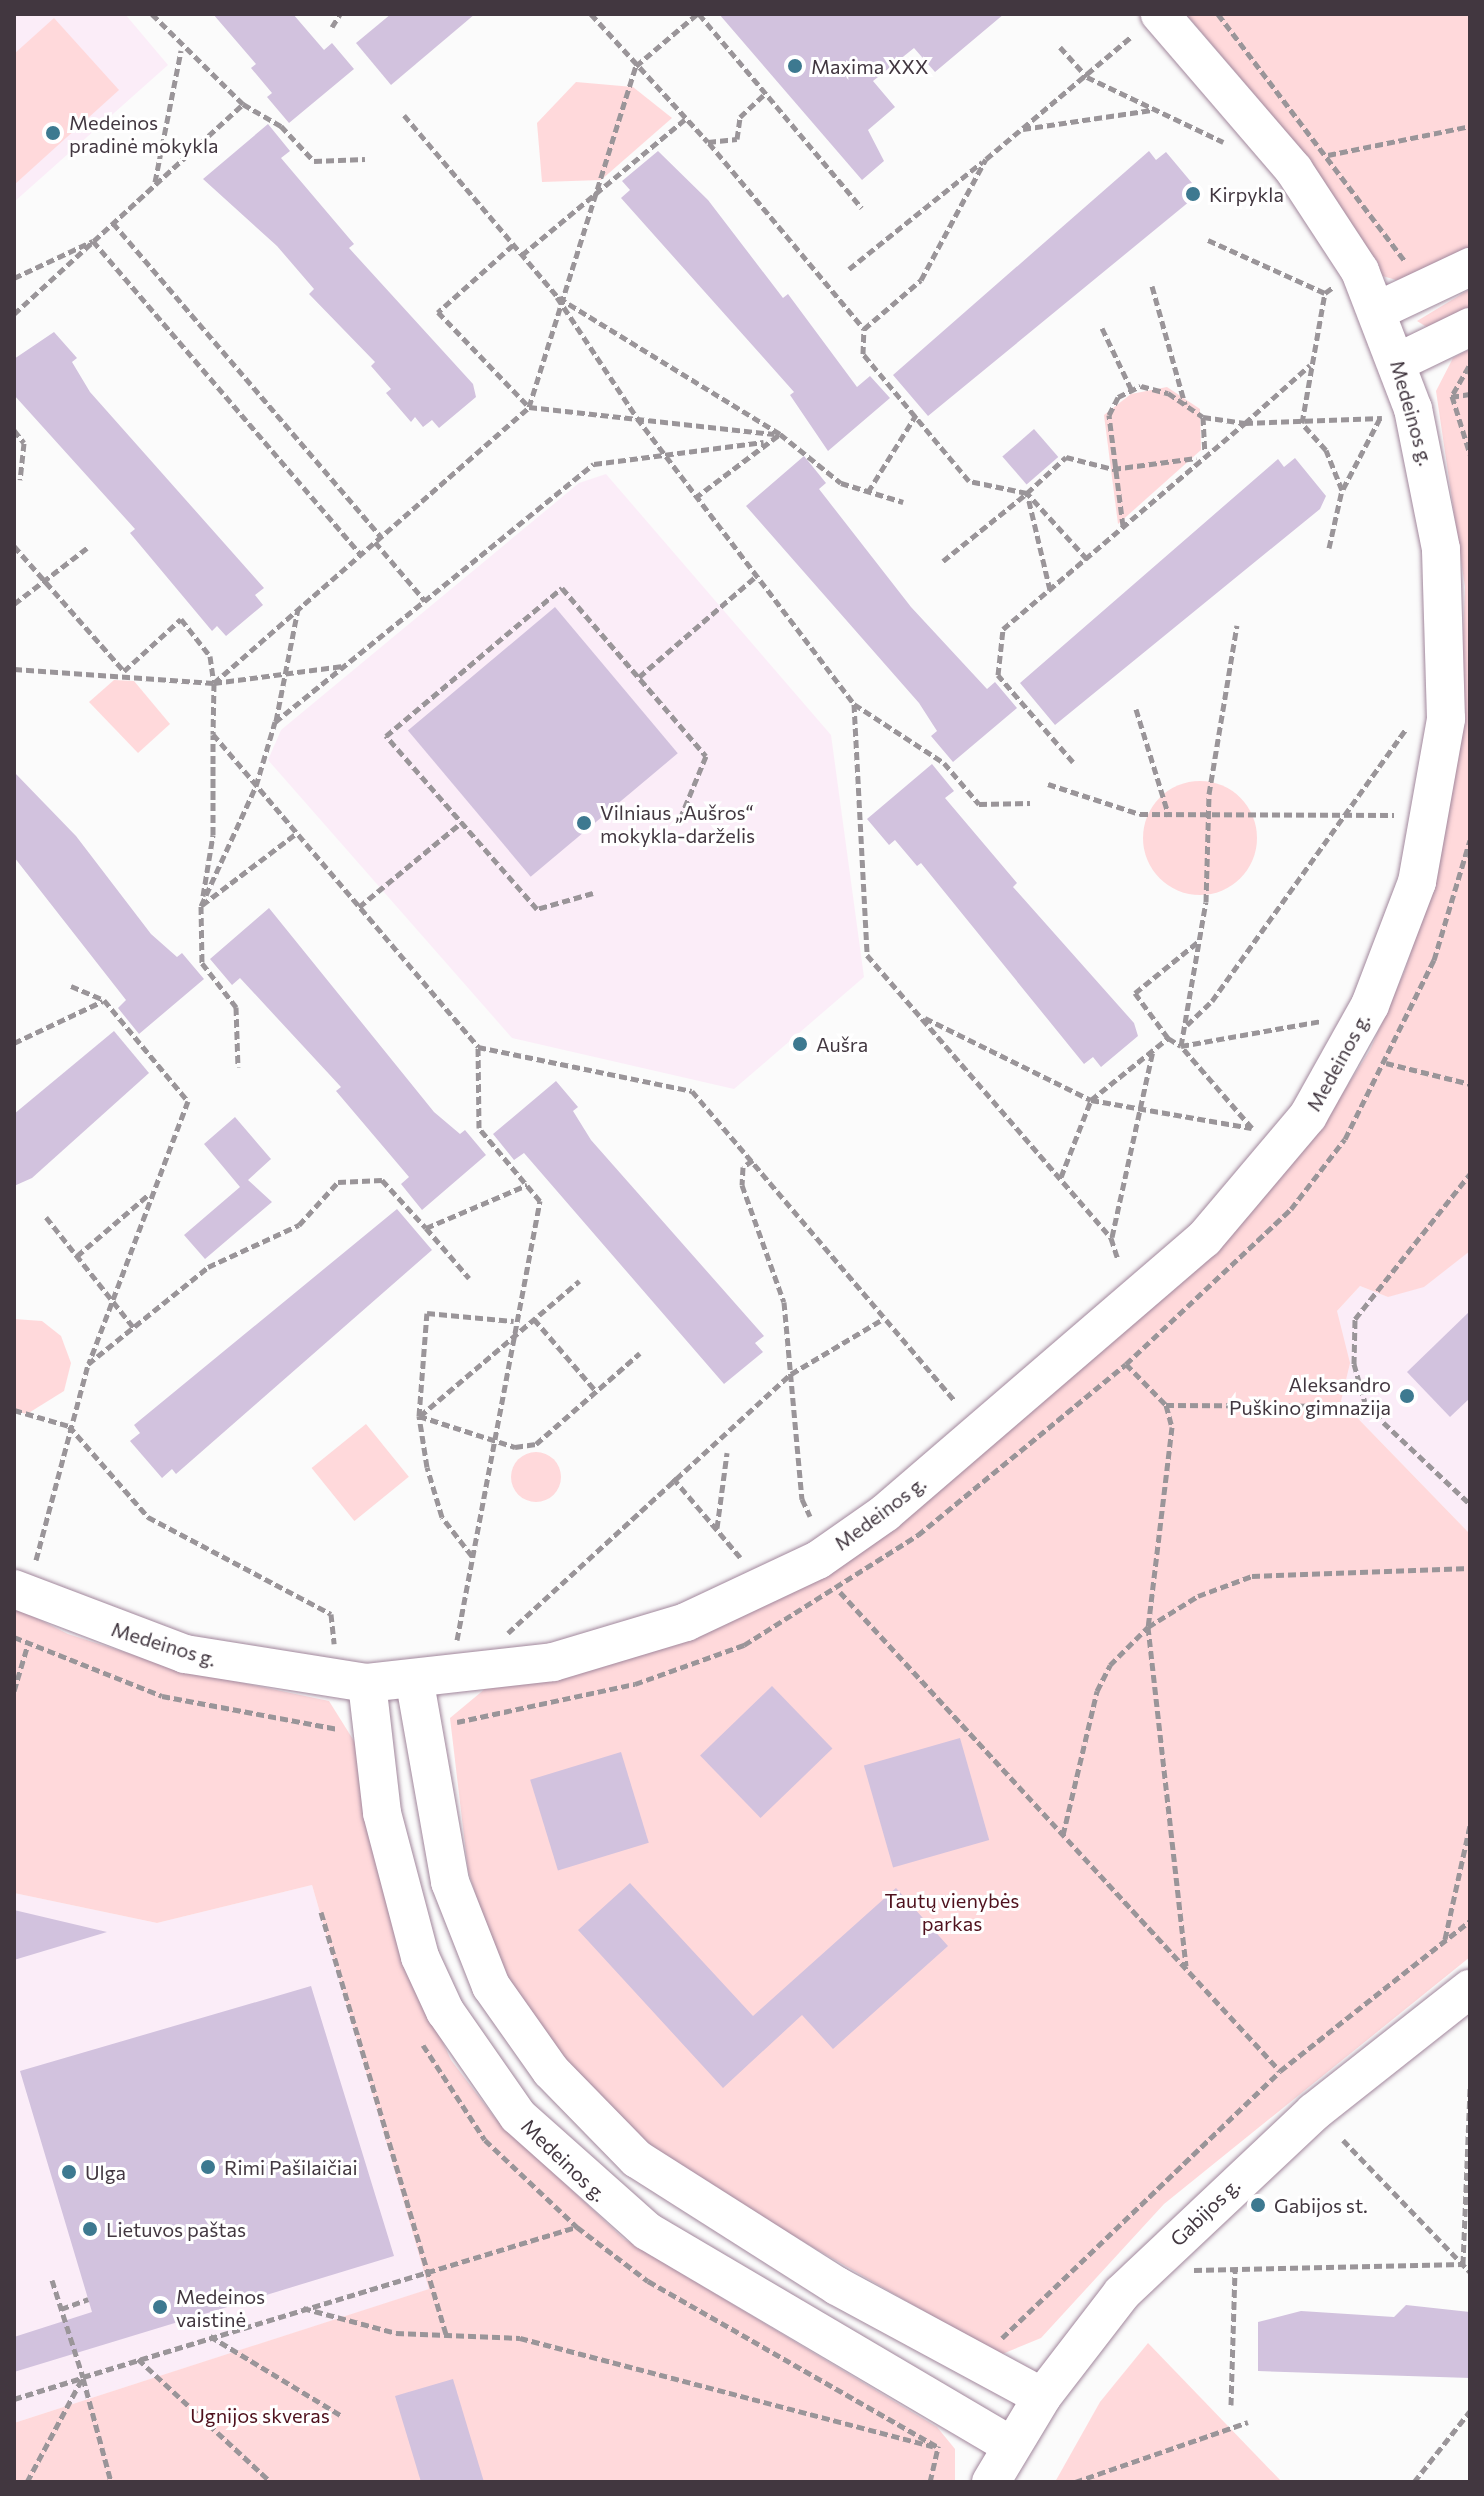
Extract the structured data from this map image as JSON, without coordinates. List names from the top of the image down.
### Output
{
  "streets": {
    "street": ["Medeinos g.", "Gabijos g."]
  },
  "crossings": [
    ["Medeinos g.", "Gabijos g."]
  ],
  "parks": ["Tautų vienybės parkas", "Ugnijos skveras"],
  "places": [
    "Maxima XXX",
    "Medeinos pradinė mokykla",
    "Kirpykla",
    "Vilniaus „Aušros“ mokykla-darželis",
    "Aušra",
    "Aleksandro Puškino gimnazija",
    "Rimi Pašilaičiai",
    "Ulga",
    "Gabijos st.",
    "Lietuvos paštas",
    "Medeinos vaistinė"
  ]
}
